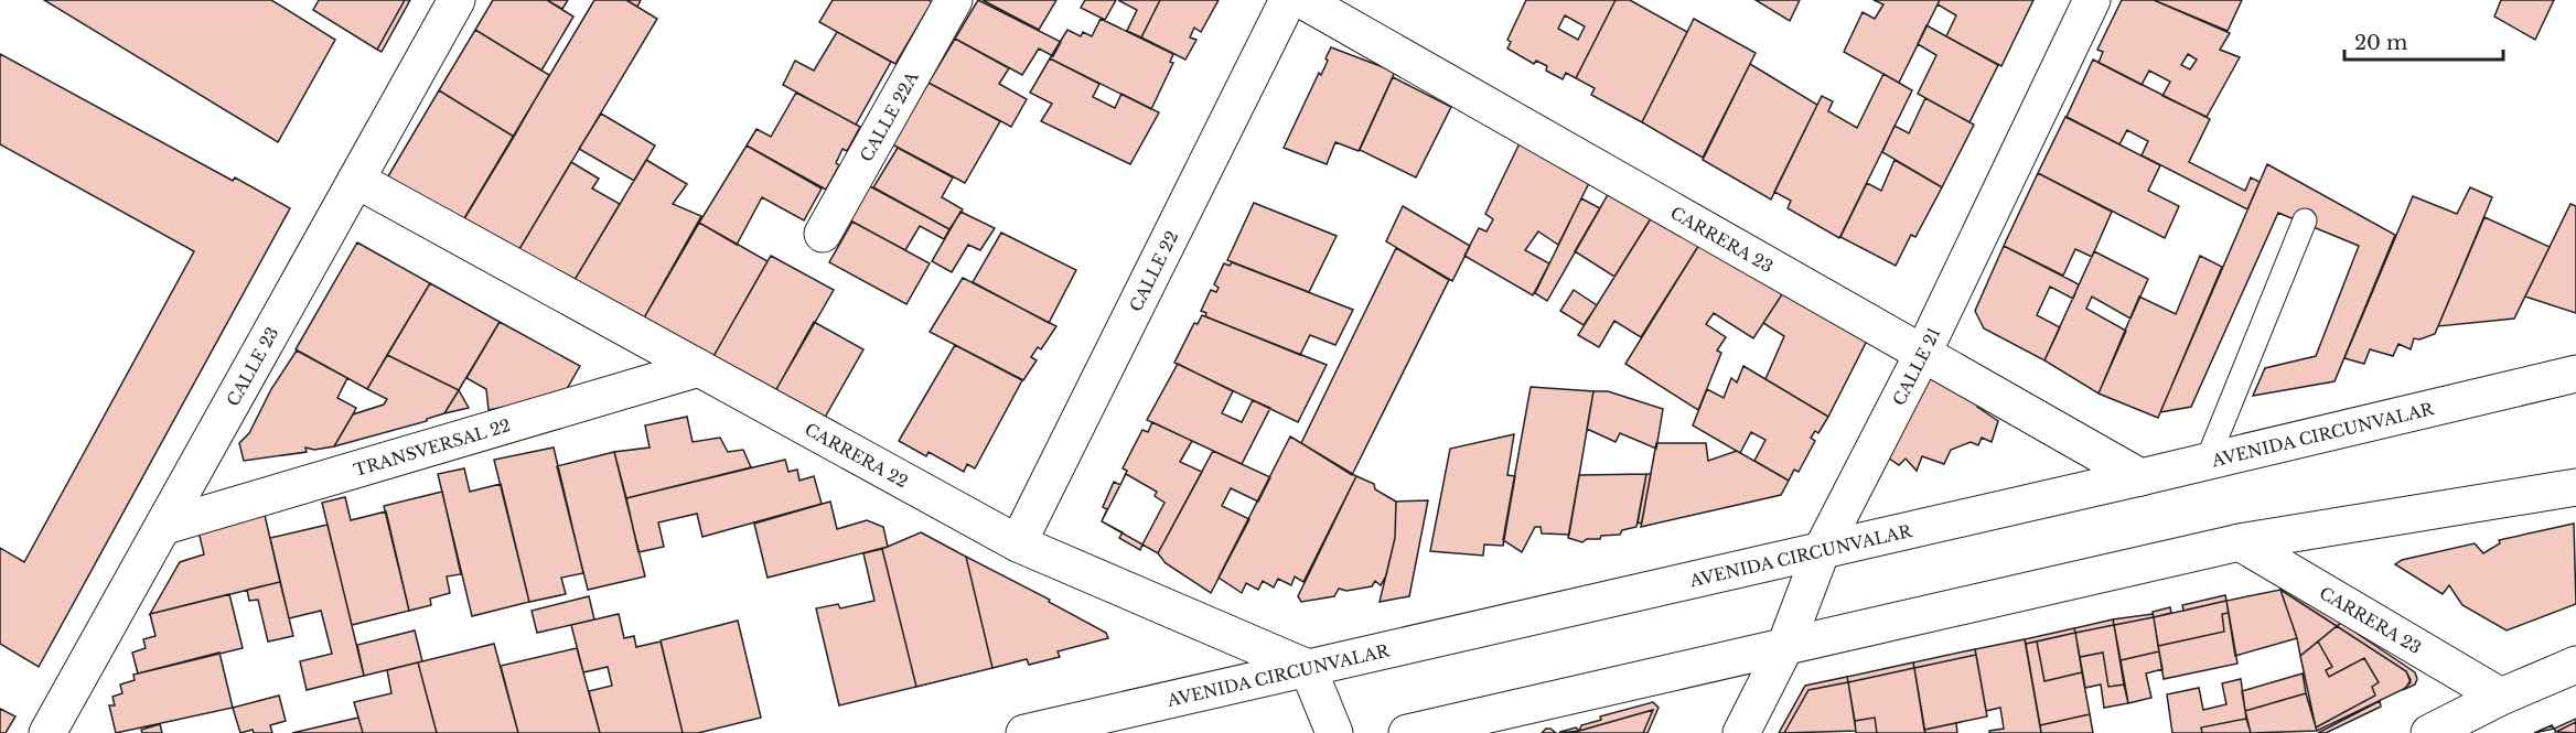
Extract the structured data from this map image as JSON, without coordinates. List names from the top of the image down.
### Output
{
  "streets": {
    "main road": [
      "CALLE 22A",
      "CARRERA 23",
      "CALLE 22",
      "CALLE 21",
      "CALLE 23",
      "AVENIDA CIRCUNVALAR",
      "TRANSVERSAL 22",
      "CARRERA 22"
    ]
  },
  "crossings": [
    ["CARRERA 23", "CALLE 21"],
    ["CARRERA 23", "AVENIDA CIRCUNVALAR"],
    ["CALLE 22", "CARRERA 22"],
    ["CALLE 21", "AVENIDA CIRCUNVALAR"],
    ["CALLE 23", "TRANSVERSAL 22"],
    ["CALLE 23", "CARRERA 22"],
    ["AVENIDA CIRCUNVALAR", "CARRERA 22"],
    ["TRANSVERSAL 22", "CARRERA 22"]
  ],
  "scale_bar": "20 m"
}
